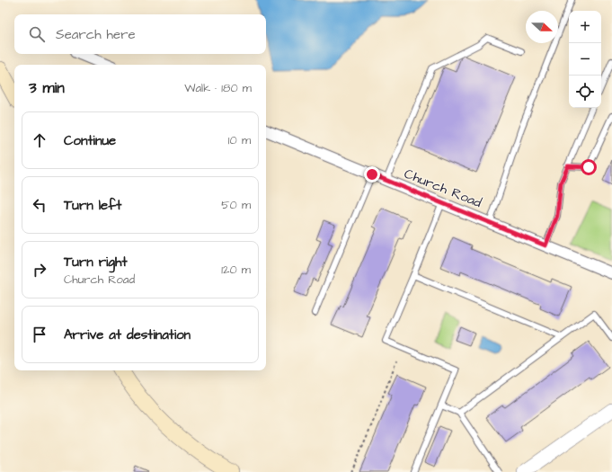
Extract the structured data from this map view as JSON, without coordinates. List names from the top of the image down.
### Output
{
  "streets": {
    "street": ["Church Road"]
  },
  "north": "right",
  "page": {
    "map_buttons": ["+", "−"],
    "search": "Search here",
    "heading": ["3 min", "Walk · 180 m"],
    "list": [
      ["Continue", "10 m"],
      ["Turn left", "50 m"],
      ["Turn right", "Church Road", "120 m"],
      "Arrive at destination"
    ]
  }
}
